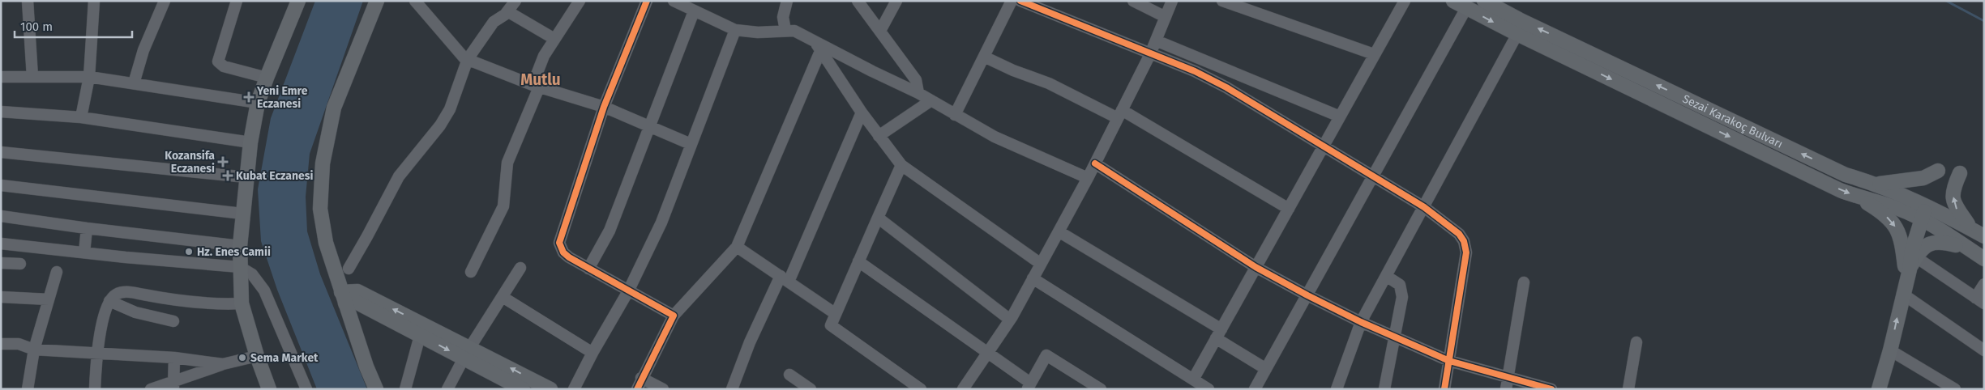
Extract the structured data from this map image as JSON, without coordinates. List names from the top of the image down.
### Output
{
  "streets": {
    "main road": ["Sezai Karakoç Bulvarı"]
  },
  "districts": ["Mutlu"],
  "places": {
    "health": ["Yeni Emre Eczanesi", "Kozansifa Eczanesi", "Kubat Eczanesi"],
    "other": ["Hz. Enes Camii", "Sema Market"]
  },
  "scale_bar": "100 m"
}
